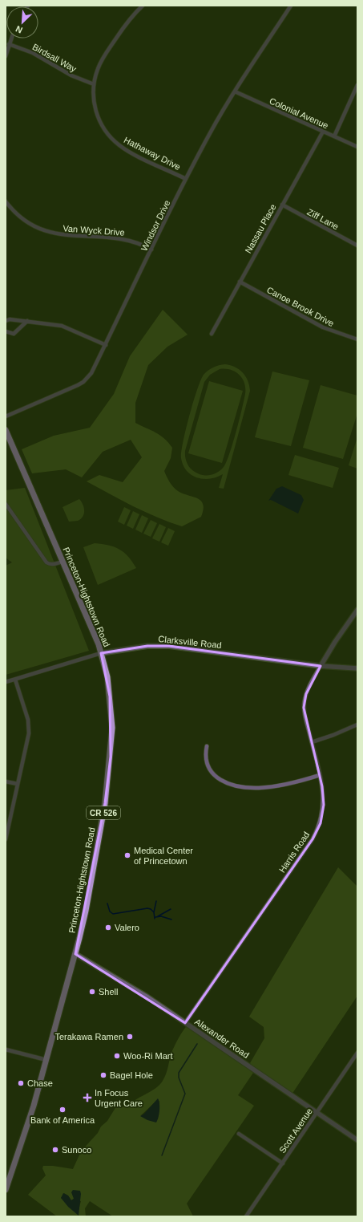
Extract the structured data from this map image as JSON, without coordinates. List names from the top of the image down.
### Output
{
  "streets": {
    "main road": ["Princeton-Hightstown Road", "CR 526"],
    "street": [
      "Birdsall Way",
      "Colonial Avenue",
      "Hathaway Drive",
      "Ziff Lane",
      "Windsor Drive",
      "Nassau Place",
      "Van Wyck Drive",
      "Canoe Brook Drive",
      "Clarksville Road",
      "Harris Road",
      "Alexander Road",
      "Scott Avenue"
    ]
  },
  "crossings": [
    ["Birdsall Way", "Hathaway Drive"],
    ["Colonial Avenue", "Windsor Drive"],
    ["Colonial Avenue", "Nassau Place"],
    ["Hathaway Drive", "Windsor Drive"],
    ["Ziff Lane", "Nassau Place"],
    ["Windsor Drive", "Van Wyck Drive"],
    ["Nassau Place", "Canoe Brook Drive"],
    ["Princeton-Hightstown Road", "Clarksville Road"],
    ["Princeton-Hightstown Road", "Alexander Road"],
    ["Clarksville Road", "Harris Road"],
    ["Harris Road", "Alexander Road"],
    ["Alexander Road", "Scott Avenue"]
  ],
  "places": {
    "other": [
      "Medical Center of Princetown",
      "Valero",
      "Shell",
      "Terakawa Ramen",
      "Woo-Ri Mart",
      "Bagel Hole",
      "Chase",
      "Bank of America",
      "Sunoco"
    ],
    "health": ["In Focus Urgent Care"]
  },
  "north": "bottom left"
}
